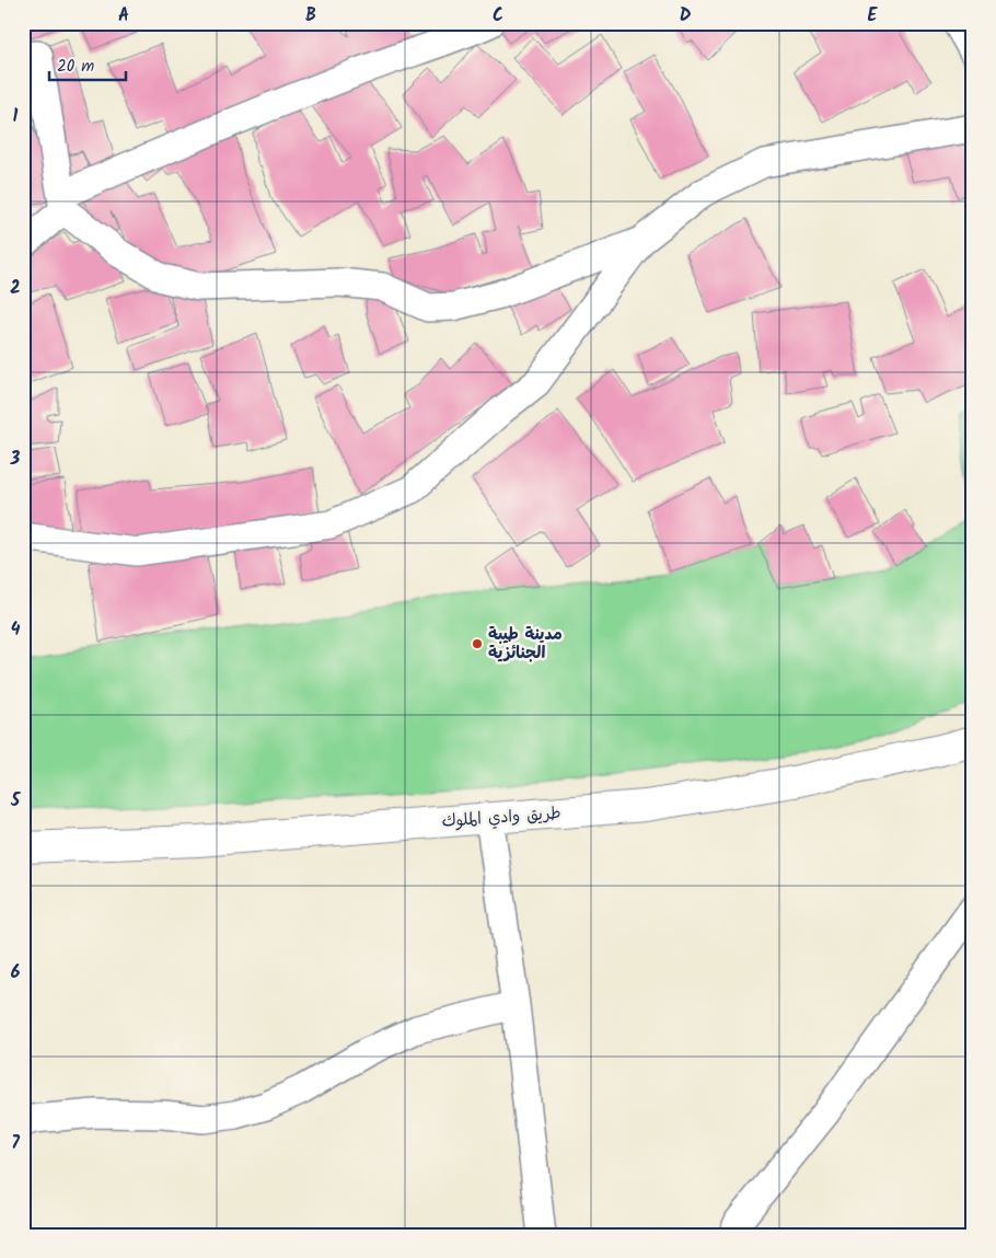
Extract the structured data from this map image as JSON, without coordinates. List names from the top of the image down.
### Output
{
  "streets": {
    "street": ["طريق وادي الملوك"]
  },
  "places": ["مدينة طيبة الجنائزية"],
  "scale_bar": "20 m",
  "grid": {
    "columns": [
      "A",
      "B",
      "C",
      "D",
      "E"
    ],
    "rows": [
      "1",
      "2",
      "3",
      "4",
      "5",
      "6",
      "7"
    ]
  }
}
